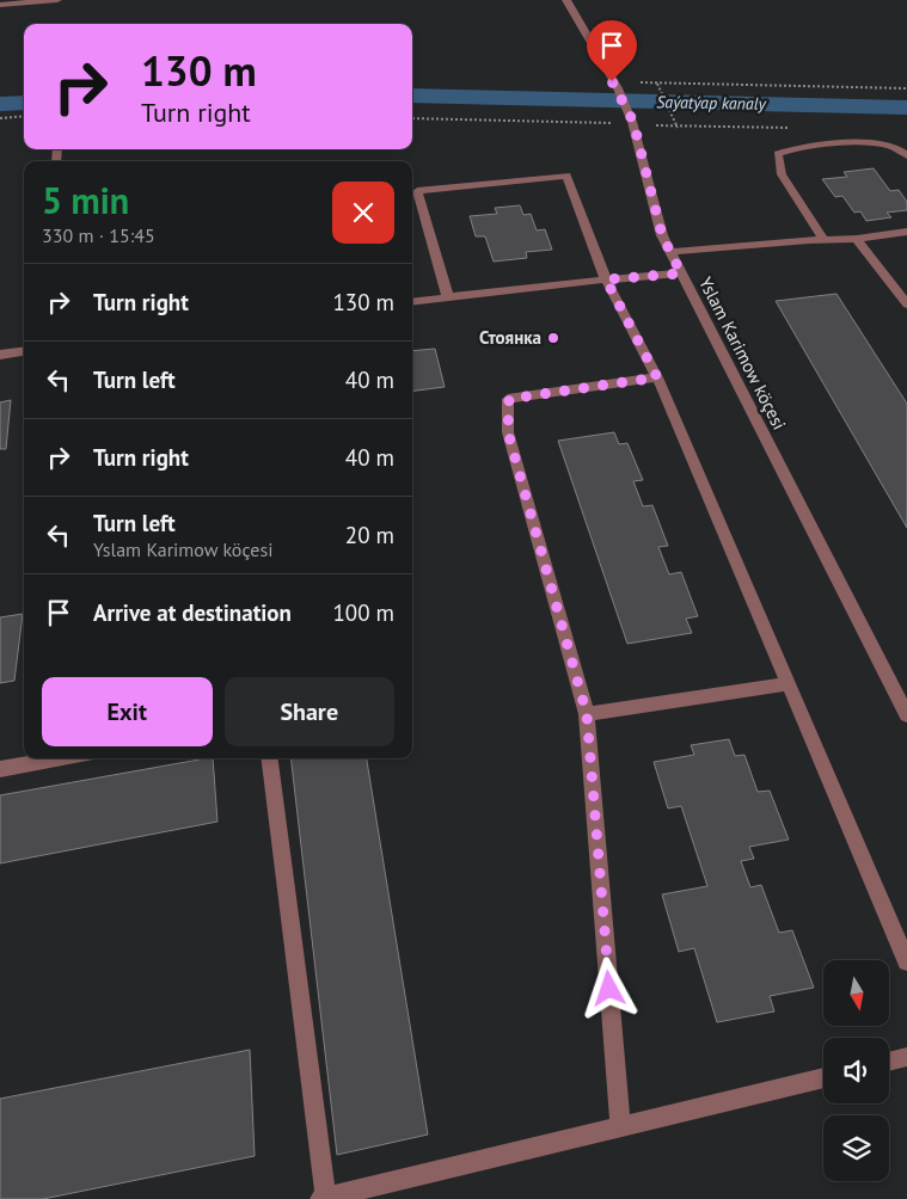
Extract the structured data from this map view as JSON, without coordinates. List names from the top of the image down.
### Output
{
  "streets": {
    "street": ["Yslam Karimow köçesi"]
  },
  "water": ["Saýatýap kanaly"],
  "places": ["Стоянка"],
  "north": "bottom",
  "page": {
    "turn": ["130 m", "Turn right"],
    "heading": ["5 min", "330 m · 15:45"],
    "list": [
      {
        "name": "Turn right",
        "value": "130 m"
      },
      {
        "name": "Turn left",
        "value": "40 m"
      },
      {
        "name": "Turn right",
        "value": "40 m"
      },
      {
        "name": "Turn left",
        "note": "Yslam Karimow köçesi",
        "value": "20 m"
      },
      {
        "name": "Arrive at destination",
        "value": "100 m"
      }
    ],
    "buttons": ["Exit", "Share"]
  }
}
